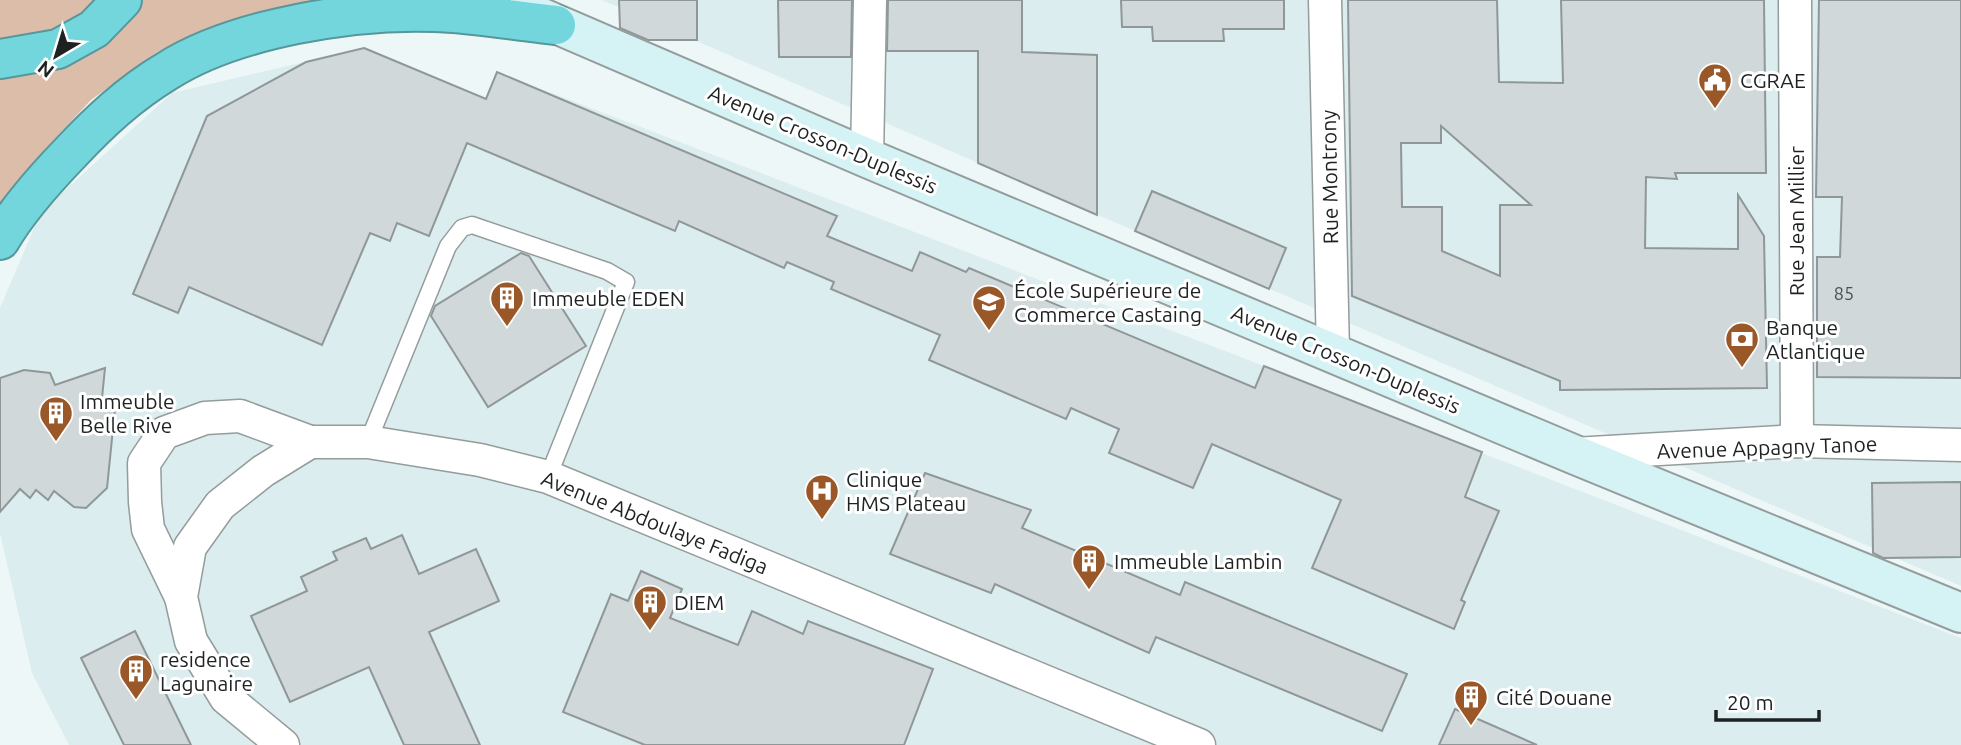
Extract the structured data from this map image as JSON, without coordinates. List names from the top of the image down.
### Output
{
  "streets": {
    "street": [
      "Avenue Crosson-Duplessis",
      "Rue Montrony",
      "Rue Jean Millier",
      "Avenue Appagny Tanoe",
      "Avenue Abdoulaye Fadiga"
    ]
  },
  "crossings": [
    ["Avenue Crosson-Duplessis", "Rue Montrony"],
    ["Avenue Crosson-Duplessis", "Avenue Appagny Tanoe"],
    ["Rue Jean Millier", "Avenue Appagny Tanoe"]
  ],
  "places": {
    "public building": ["CGRAE"],
    "building": [
      "Immeuble EDEN",
      "Immeuble Belle Rive",
      "Immeuble Lambin",
      "DIEM",
      "residence Lagunaire",
      "Cité Douane"
    ],
    "school or university": ["École Supérieure de Commerce Castaing"],
    "bank": ["Banque Atlantique"],
    "hospital": ["Clinique HMS Plateau"]
  },
  "house_numbers": ["85"],
  "scale_bar": "20 m",
  "north": "bottom left"
}
